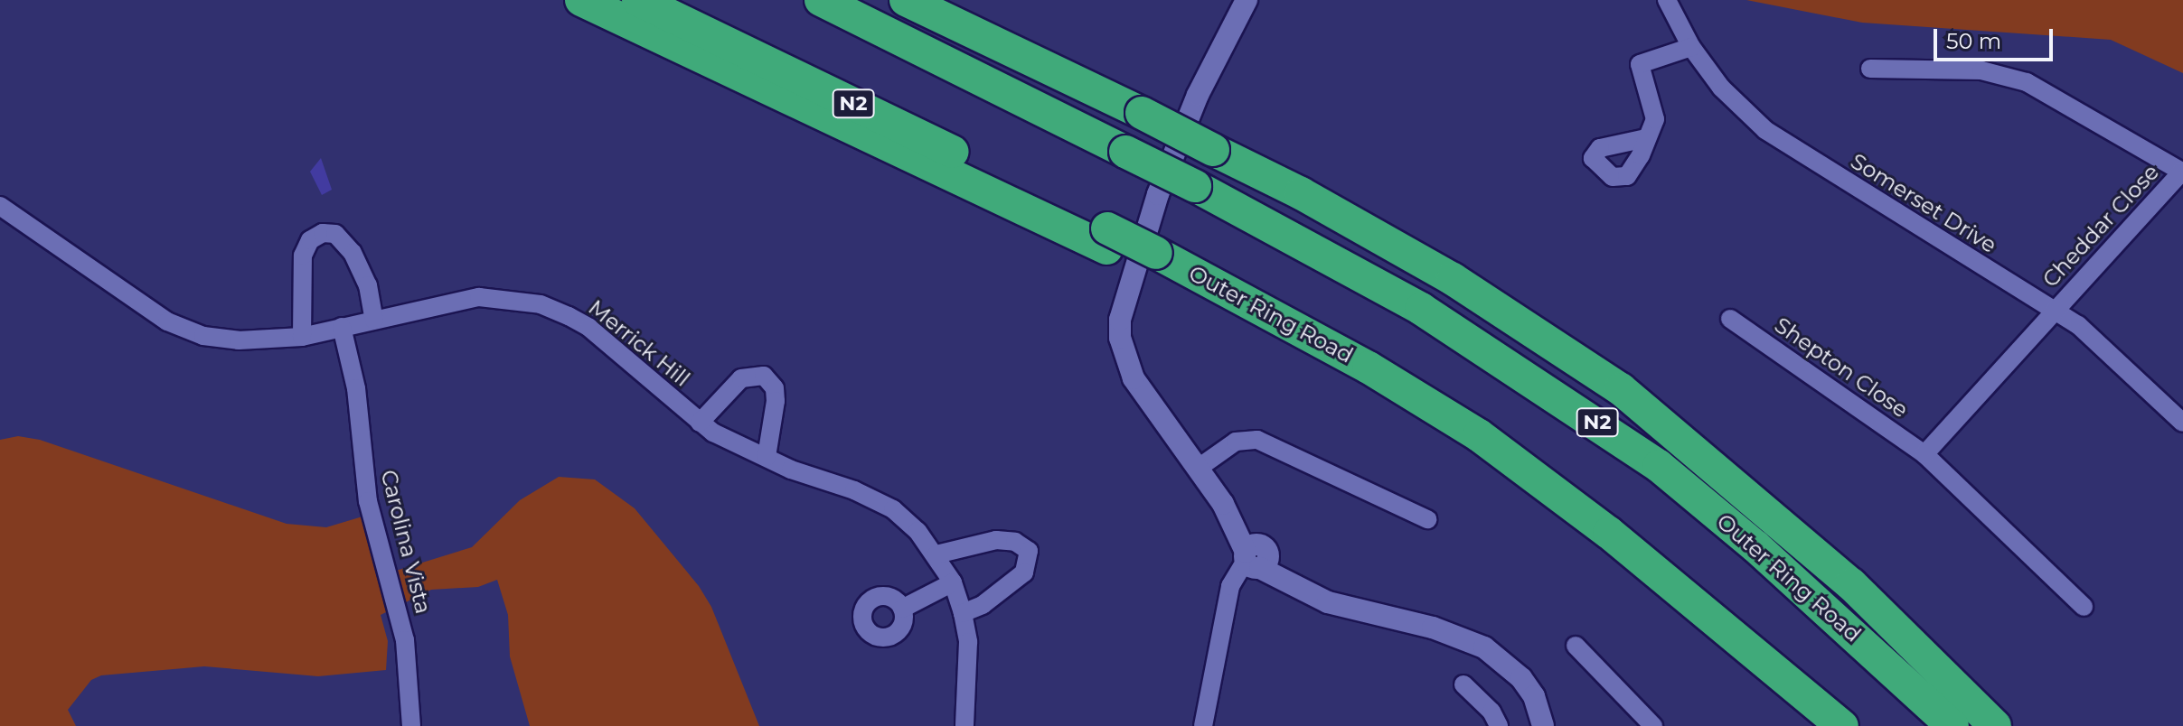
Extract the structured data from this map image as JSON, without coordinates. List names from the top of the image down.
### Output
{
  "streets": {
    "highway": ["N2", "Outer Ring Road"],
    "street": [
      "Somerset Drive",
      "Cheddar Close",
      "Merrick Hill",
      "Shepton Close",
      "Carolina Vista"
    ]
  },
  "crossings": [
    ["Somerset Drive", "Cheddar Close"],
    ["Merrick Hill", "Carolina Vista"]
  ],
  "scale_bar": "50 m"
}
